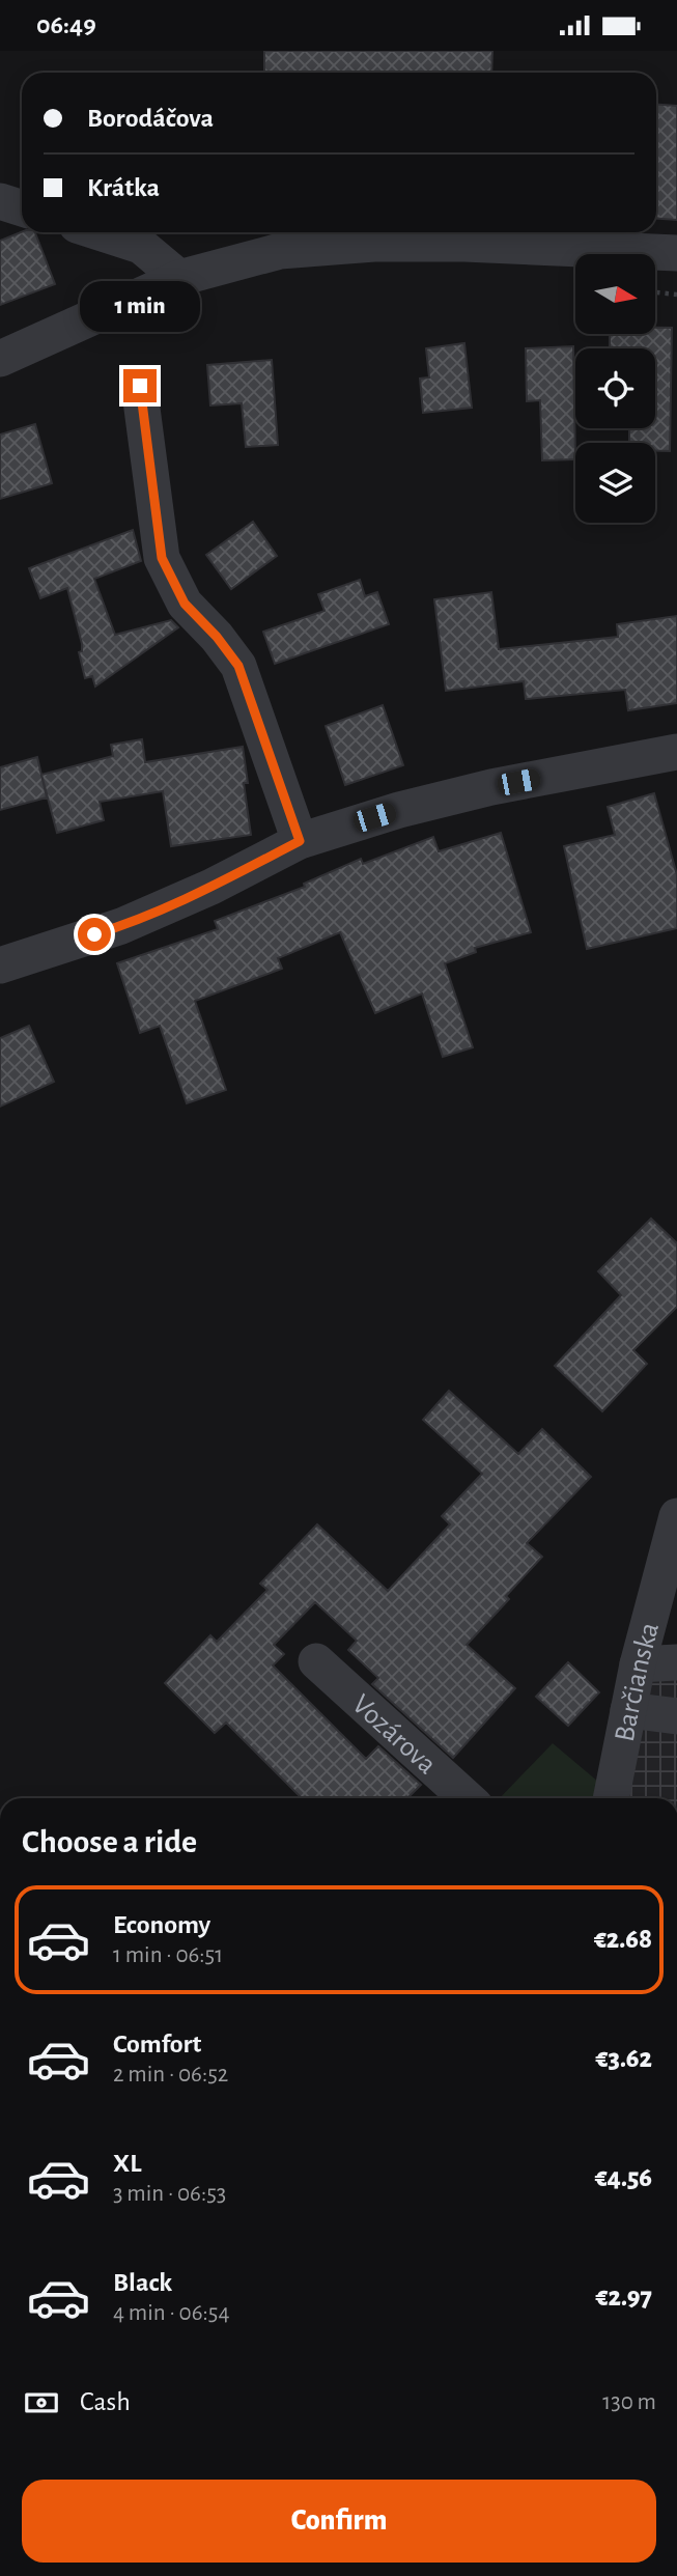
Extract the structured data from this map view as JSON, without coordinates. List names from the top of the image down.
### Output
{
  "streets": {
    "street": ["Barčianska", "Vozárova"]
  },
  "north": "right",
  "page": {
    "status": "06:49",
    "banner": ["Borodáčova", "Krátka"],
    "bubble": "1 min",
    "heading": "Choose a ride",
    "list": [
      {
        "name": "Economy",
        "note": "1 min · 06:51",
        "value": "€2.68"
      },
      {
        "name": "Comfort",
        "note": "2 min · 06:52",
        "value": "€3.62"
      },
      {
        "name": "XL",
        "note": "3 min · 06:53",
        "value": "€4.56"
      },
      {
        "name": "Black",
        "note": "4 min · 06:54",
        "value": "€2.97"
      }
    ],
    "pay": ["Cash", "130 m"],
    "buttons": "Confirm"
  }
}
